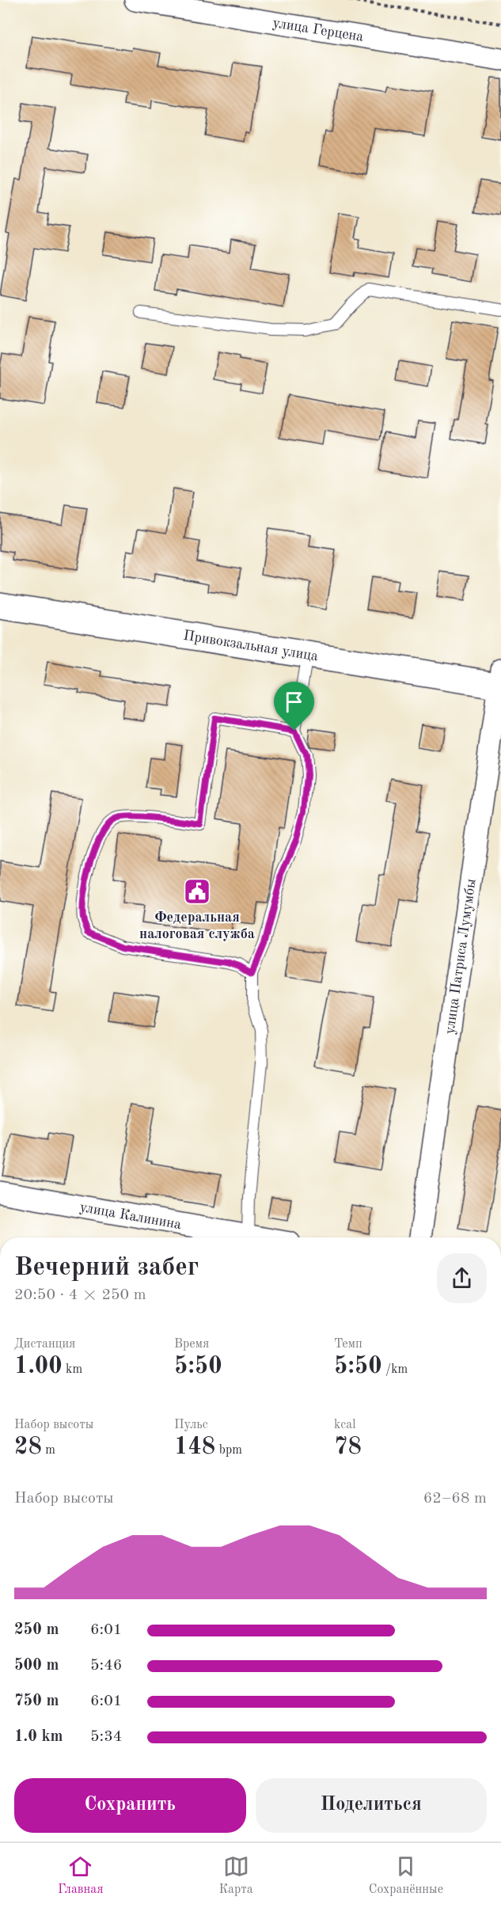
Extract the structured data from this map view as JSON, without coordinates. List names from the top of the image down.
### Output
{
  "streets": {
    "street": [
      "улица Герцена",
      "Привокзальная улица",
      "улица Патриса Лумумбы",
      "улица Калинина"
    ]
  },
  "crossings": [
    ["Привокзальная улица", "улица Патриса Лумумбы"]
  ],
  "places": {
    "public building": ["Федеральная налоговая служба"]
  },
  "page": {
    "heading": ["Вечерний забег", "20:50 · 4 × 250 m"],
    "stats": [
      ["Дистанция", "1.00 km"],
      ["Время", "5:50"],
      ["Темп", "5:50 /km"],
      ["Набор высоты", "28 m"],
      ["Пульс", "148 bpm"],
      ["kcal", "78"]
    ],
    "chart": ["Набор высоты", "62–68 m"],
    "list": [
      {
        "name": "250 m",
        "note": "6:01"
      },
      {
        "name": "500 m",
        "note": "5:46"
      },
      {
        "name": "750 m",
        "note": "6:01"
      },
      {
        "name": "1.0 km",
        "note": "5:34"
      }
    ],
    "buttons": ["Сохранить", "Поделиться"],
    "tabs": ["Главная", "Карта", "Сохранённые"]
  }
}
